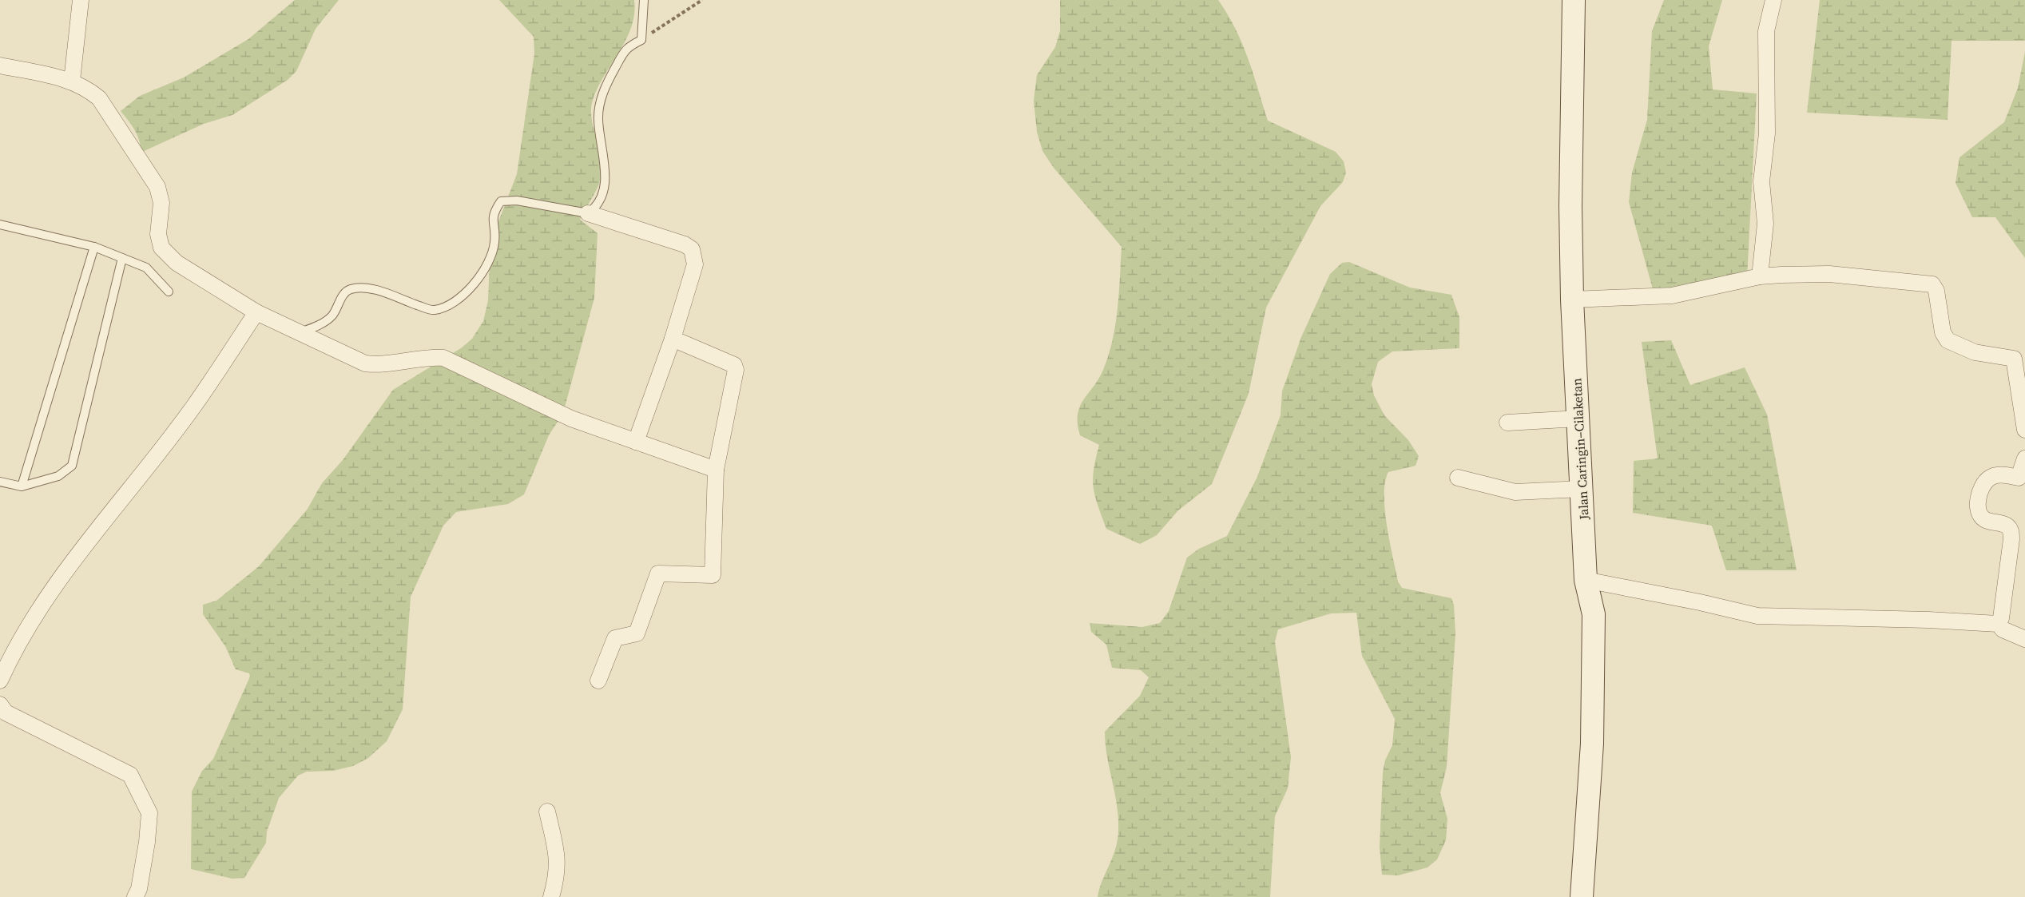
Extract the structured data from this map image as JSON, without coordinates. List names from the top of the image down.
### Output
{
  "streets": {
    "street": ["Jalan Caringin–Cilaketan"]
  }
}
